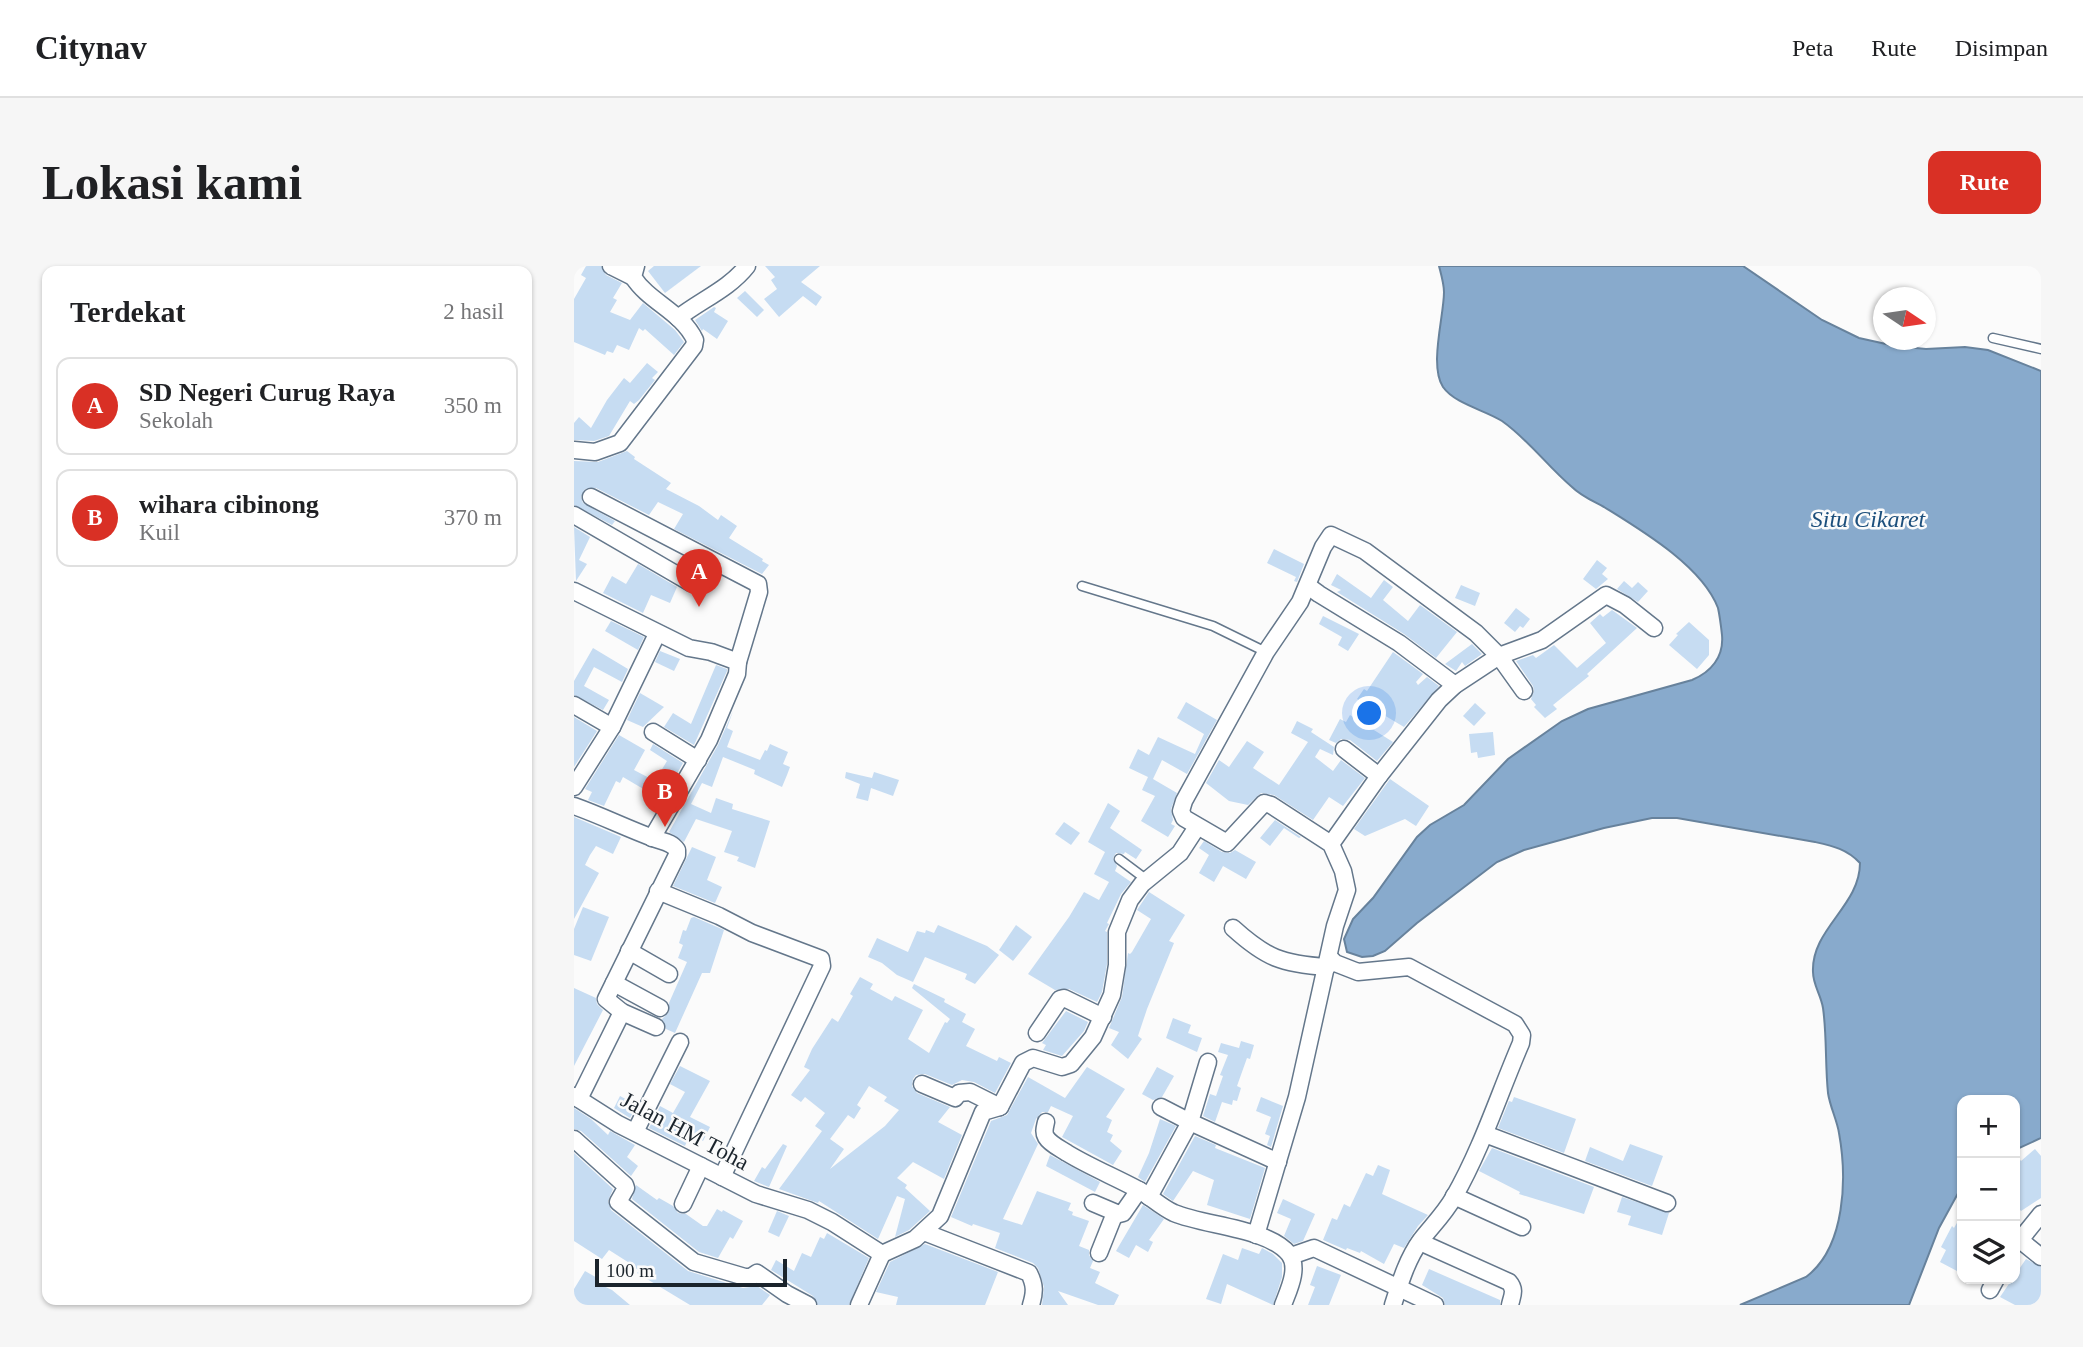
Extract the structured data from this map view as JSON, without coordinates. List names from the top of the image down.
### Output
{
  "streets": {
    "street": ["Jalan HM Toha"]
  },
  "water": ["Situ Cikaret"],
  "scale_bar": "100 m",
  "north": "right",
  "page": {
    "header": "Citynav",
    "nav": ["Peta", "Rute", "Disimpan"],
    "buttons": "Rute",
    "title": "Lokasi kami",
    "heading": ["Terdekat", "2 hasil"],
    "list": [
      {
        "mark": "A",
        "name": "SD Negeri Curug Raya",
        "note": "Sekolah",
        "value": "350 m"
      },
      {
        "mark": "B",
        "name": "wihara cibinong",
        "note": "Kuil",
        "value": "370 m"
      }
    ],
    "pins": ["A", "B"],
    "map_buttons": ["+", "−"],
    "scale": "100 m"
  }
}
